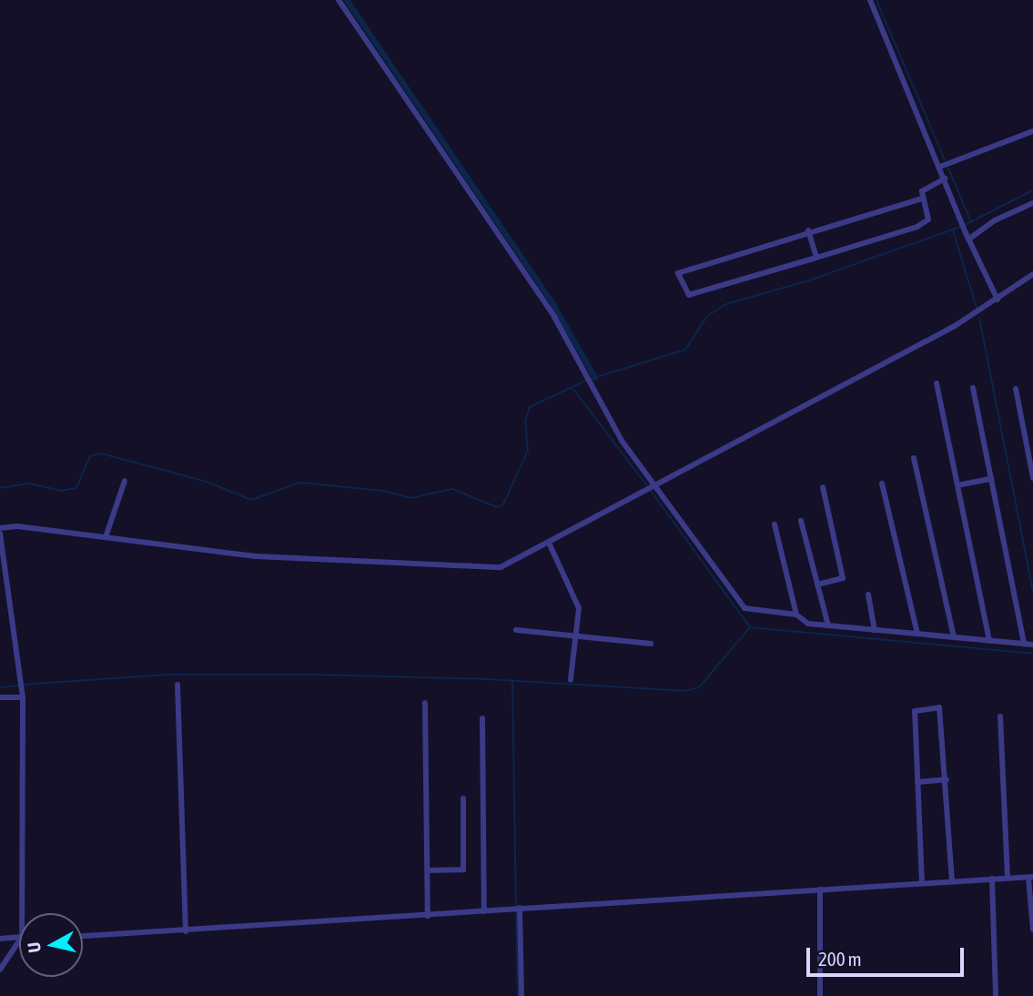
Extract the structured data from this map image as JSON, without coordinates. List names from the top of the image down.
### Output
{
  "scale_bar": "200 m",
  "north": "left"
}
